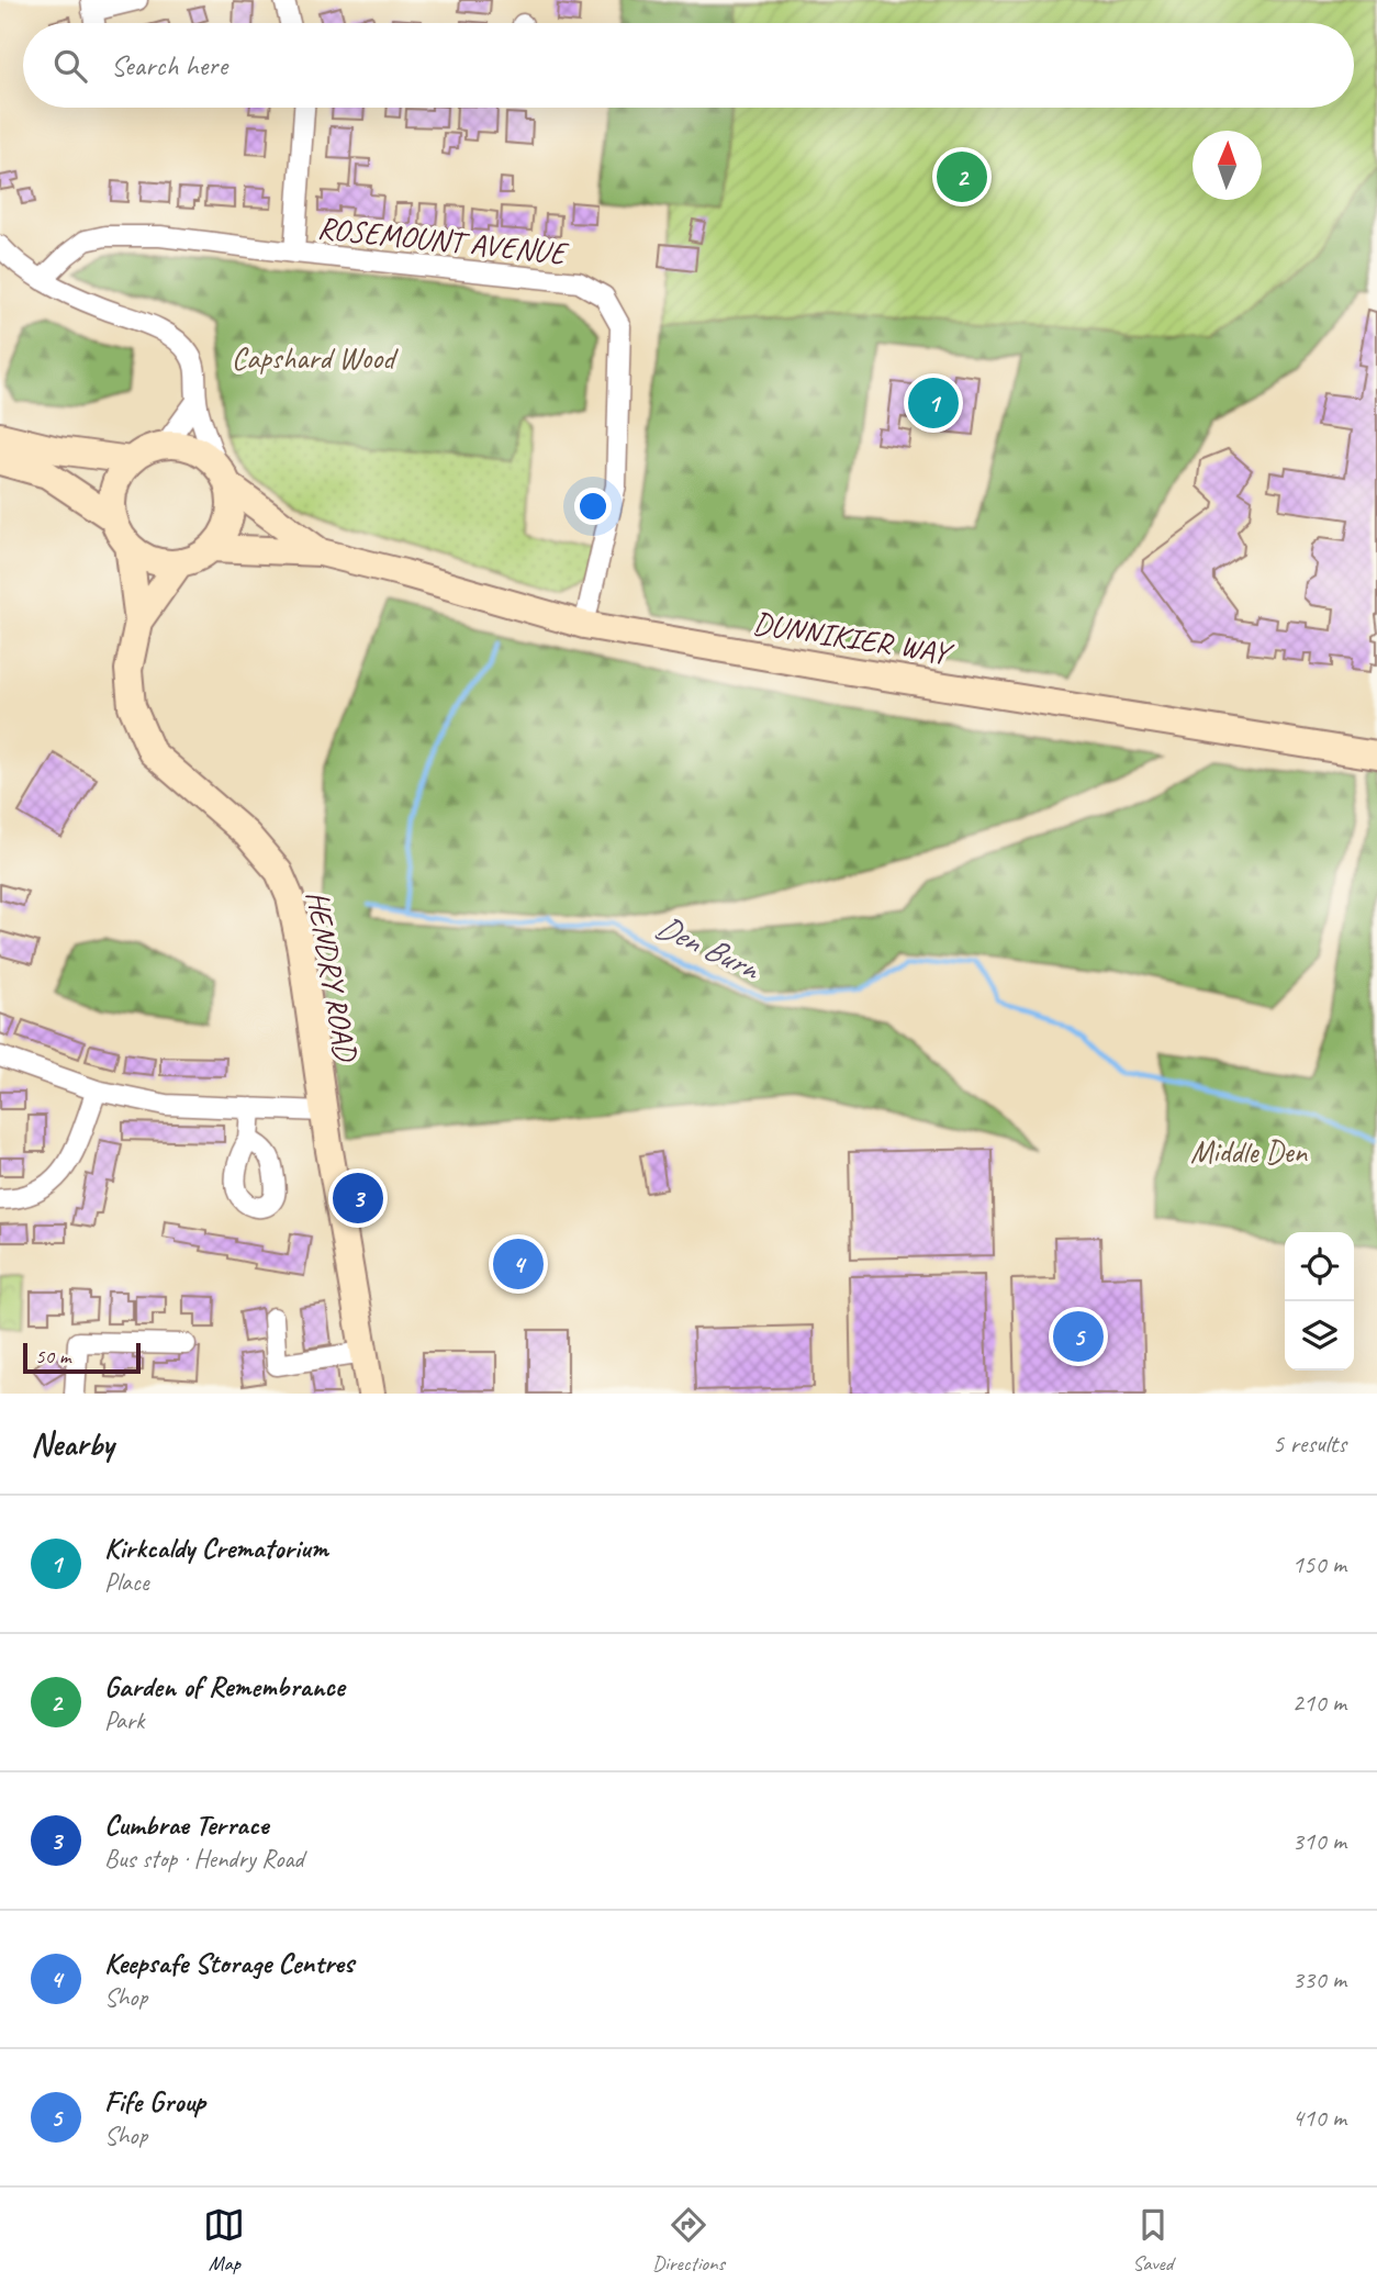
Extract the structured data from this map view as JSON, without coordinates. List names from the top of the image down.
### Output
{
  "streets": {
    "main road": ["DUNNIKIER WAY", "HENDRY ROAD"],
    "street": ["ROSEMOUNT AVENUE"]
  },
  "crossings": [
    ["ROSEMOUNT AVENUE", "DUNNIKIER WAY"],
    ["DUNNIKIER WAY", "HENDRY ROAD"]
  ],
  "water": ["Den Burn"],
  "parks": ["Capshard Wood", "Middle Den"],
  "scale_bar": "50 m",
  "north": "top",
  "page": {
    "search": "Search here",
    "pins": [
      "2",
      "1",
      "3",
      "4",
      "5"
    ],
    "scale": "50 m",
    "heading": ["Nearby", "5 results"],
    "list": [
      {
        "mark": "1",
        "name": "Kirkcaldy Crematorium",
        "note": "Place",
        "value": "150 m"
      },
      {
        "mark": "2",
        "name": "Garden of Remembrance",
        "note": "Park",
        "value": "210 m"
      },
      {
        "mark": "3",
        "name": "Cumbrae Terrace",
        "note": "Bus stop · Hendry Road",
        "value": "310 m"
      },
      {
        "mark": "4",
        "name": "Keepsafe Storage Centres",
        "note": "Shop",
        "value": "330 m"
      },
      {
        "mark": "5",
        "name": "Fife Group",
        "note": "Shop",
        "value": "410 m"
      }
    ],
    "nav": ["Map", "Directions", "Saved"]
  }
}
